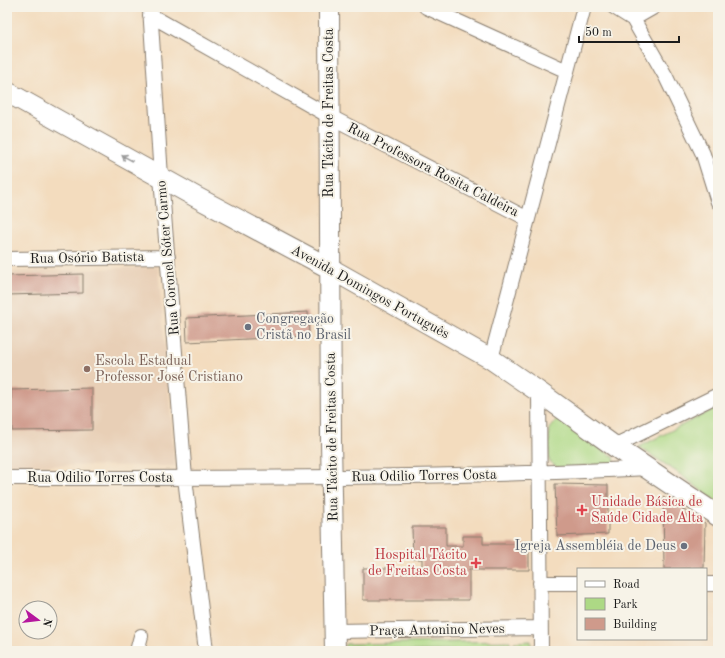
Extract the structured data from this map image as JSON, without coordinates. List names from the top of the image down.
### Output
{
  "streets": {
    "main road": ["Rua Tácito de Freitas Costa", "Avenida Domingos Português"],
    "street": [
      "Rua Professora Rosita Caldeira",
      "Rua Osório Batista",
      "Rua Coronel Sóter Carmo",
      "Rua Odilio Torres Costa",
      "Praça Antonino Neves"
    ]
  },
  "crossings": [
    ["Rua Tácito de Freitas Costa", "Rua Professora Rosita Caldeira"],
    ["Rua Tácito de Freitas Costa", "Avenida Domingos Português"],
    ["Rua Tácito de Freitas Costa", "Rua Odilio Torres Costa"],
    ["Rua Tácito de Freitas Costa", "Praça Antonino Neves"],
    ["Rua Professora Rosita Caldeira", "Rua Coronel Sóter Carmo"],
    ["Rua Osório Batista", "Rua Coronel Sóter Carmo"],
    ["Rua Coronel Sóter Carmo", "Avenida Domingos Português"],
    ["Rua Coronel Sóter Carmo", "Rua Odilio Torres Costa"],
    ["Avenida Domingos Português", "Rua Odilio Torres Costa"]
  ],
  "places": {
    "other": ["Congregação Cristã no Brasil", "Escola Estadual Professor José Cristiano", "Igreja Assembléia de Deus"],
    "health": ["Unidade Básica de Saúde Cidade Alta", "Hospital Tácito de Freitas Costa"]
  },
  "legend": ["Road", "Park", "Building"],
  "scale_bar": "50 m",
  "north": "right"
}
